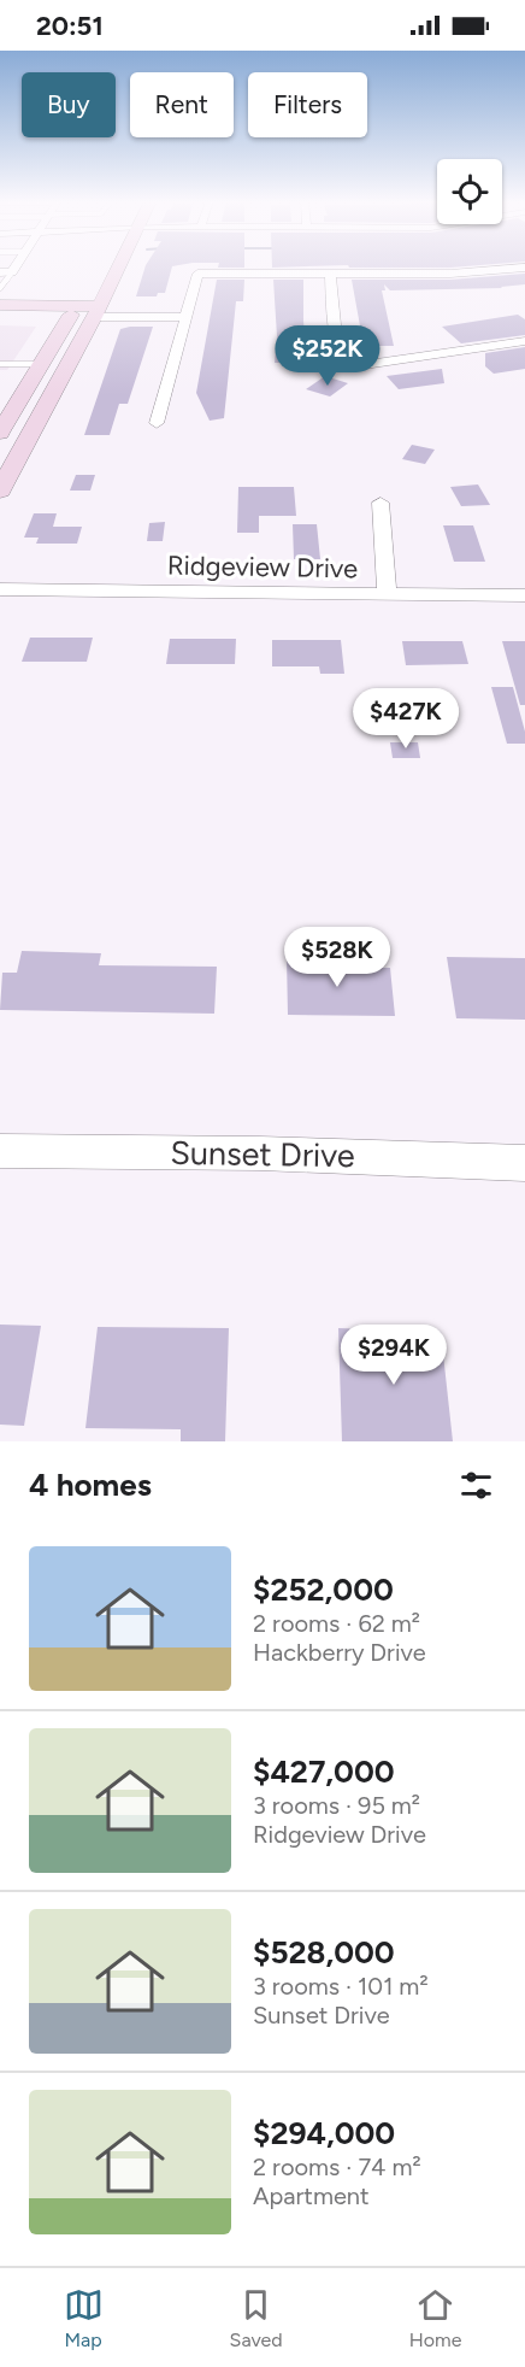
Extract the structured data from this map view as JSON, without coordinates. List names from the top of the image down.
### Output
{
  "streets": {
    "street": ["Ridgeview Drive", "Sunset Drive"]
  },
  "page": {
    "status": "20:51",
    "chip": ["Buy", "Rent", "Filters"],
    "price": [
      "$252K",
      "$427K",
      "$528K",
      "$294K"
    ],
    "heading": "4 homes",
    "list": [
      {
        "name": "$252,000",
        "note": "2 rooms · 62 m² · Hackberry Drive"
      },
      {
        "name": "$427,000",
        "note": "3 rooms · 95 m² · Ridgeview Drive"
      },
      {
        "name": "$528,000",
        "note": "3 rooms · 101 m² · Sunset Drive"
      },
      {
        "name": "$294,000",
        "note": "2 rooms · 74 m² · Apartment"
      }
    ],
    "tabs": ["Map", "Saved", "Home"]
  }
}
